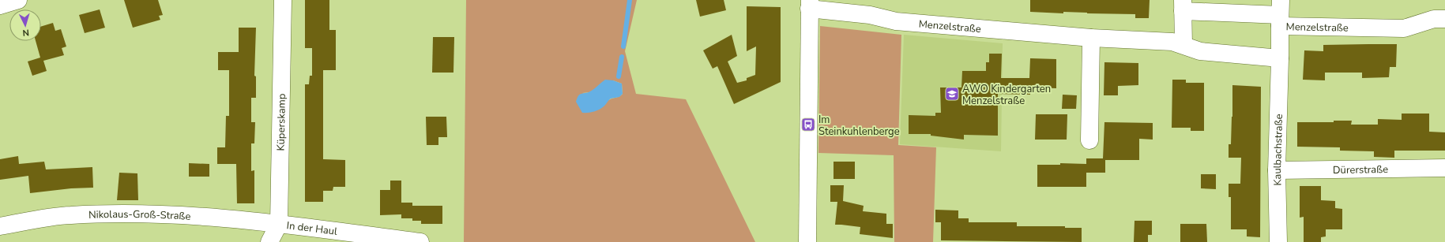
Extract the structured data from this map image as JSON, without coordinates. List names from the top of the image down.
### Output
{
  "streets": {
    "street": [
      "Menzelstraße",
      "Küperskamp",
      "Kaulbachstraße",
      "Dürerstraße",
      "Nikolaus-Groß-Straße",
      "In der Haul"
    ]
  },
  "crossings": [
    ["Menzelstraße", "Kaulbachstraße"],
    ["Küperskamp", "Nikolaus-Groß-Straße"],
    ["Küperskamp", "In der Haul"],
    ["Kaulbachstraße", "Dürerstraße"],
    ["Nikolaus-Groß-Straße", "In der Haul"]
  ],
  "places": {
    "school or university": ["AWO Kindergarten Menzelstraße"],
    "bus stop": ["Im Steinkuhlenberge"]
  },
  "north": "bottom"
}
